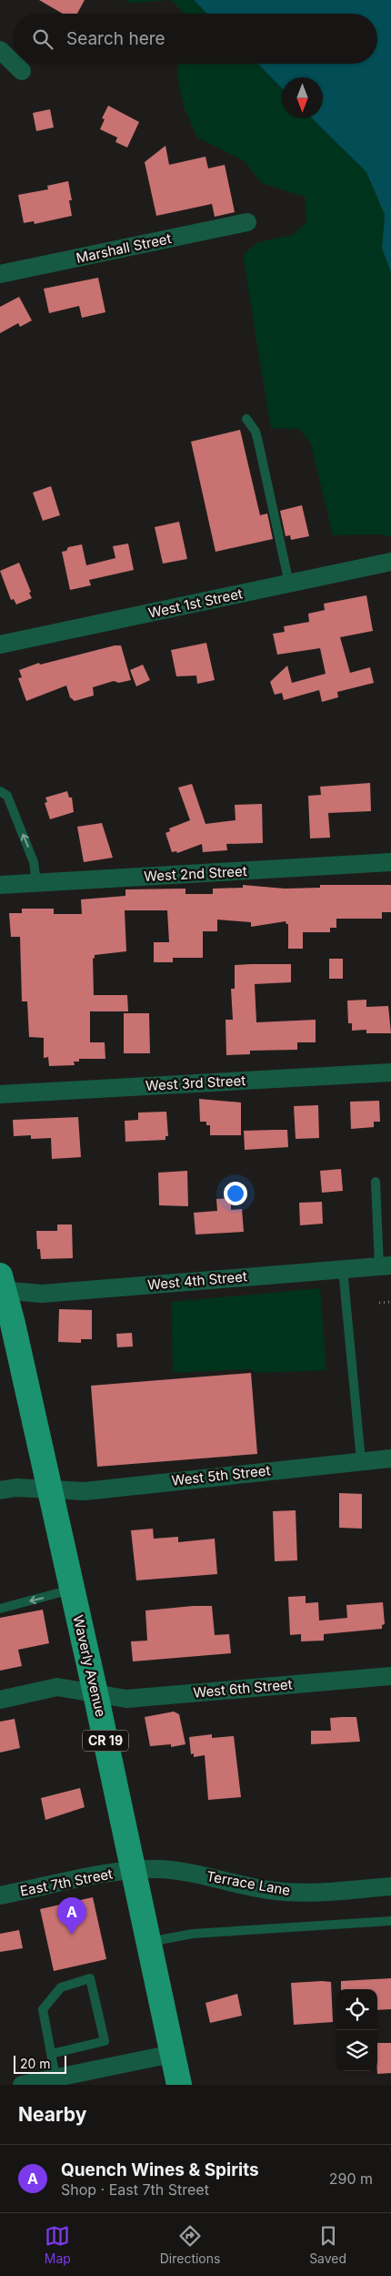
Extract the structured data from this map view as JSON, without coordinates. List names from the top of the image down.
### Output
{
  "streets": {
    "main road": ["Waverly Avenue", "CR 19"],
    "street": [
      "Marshall Street",
      "West 1st Street",
      "West 2nd Street",
      "West 3rd Street",
      "West 4th Street",
      "West 5th Street",
      "West 6th Street",
      "East 7th Street",
      "Terrace Lane"
    ]
  },
  "crossings": [
    ["West 4th Street", "Waverly Avenue"],
    ["West 5th Street", "Waverly Avenue"],
    ["Waverly Avenue", "West 6th Street"],
    ["Waverly Avenue", "East 7th Street"],
    ["Waverly Avenue", "Terrace Lane"],
    ["East 7th Street", "Terrace Lane"]
  ],
  "scale_bar": "20 m",
  "north": "bottom",
  "page": {
    "search": "Search here",
    "pins": "A",
    "scale": "20 m",
    "heading": "Nearby",
    "list": [
      {
        "mark": "A",
        "name": "Quench Wines & Spirits",
        "note": "Shop · East 7th Street",
        "value": "290 m"
      }
    ],
    "nav": ["Map", "Directions", "Saved"]
  }
}
